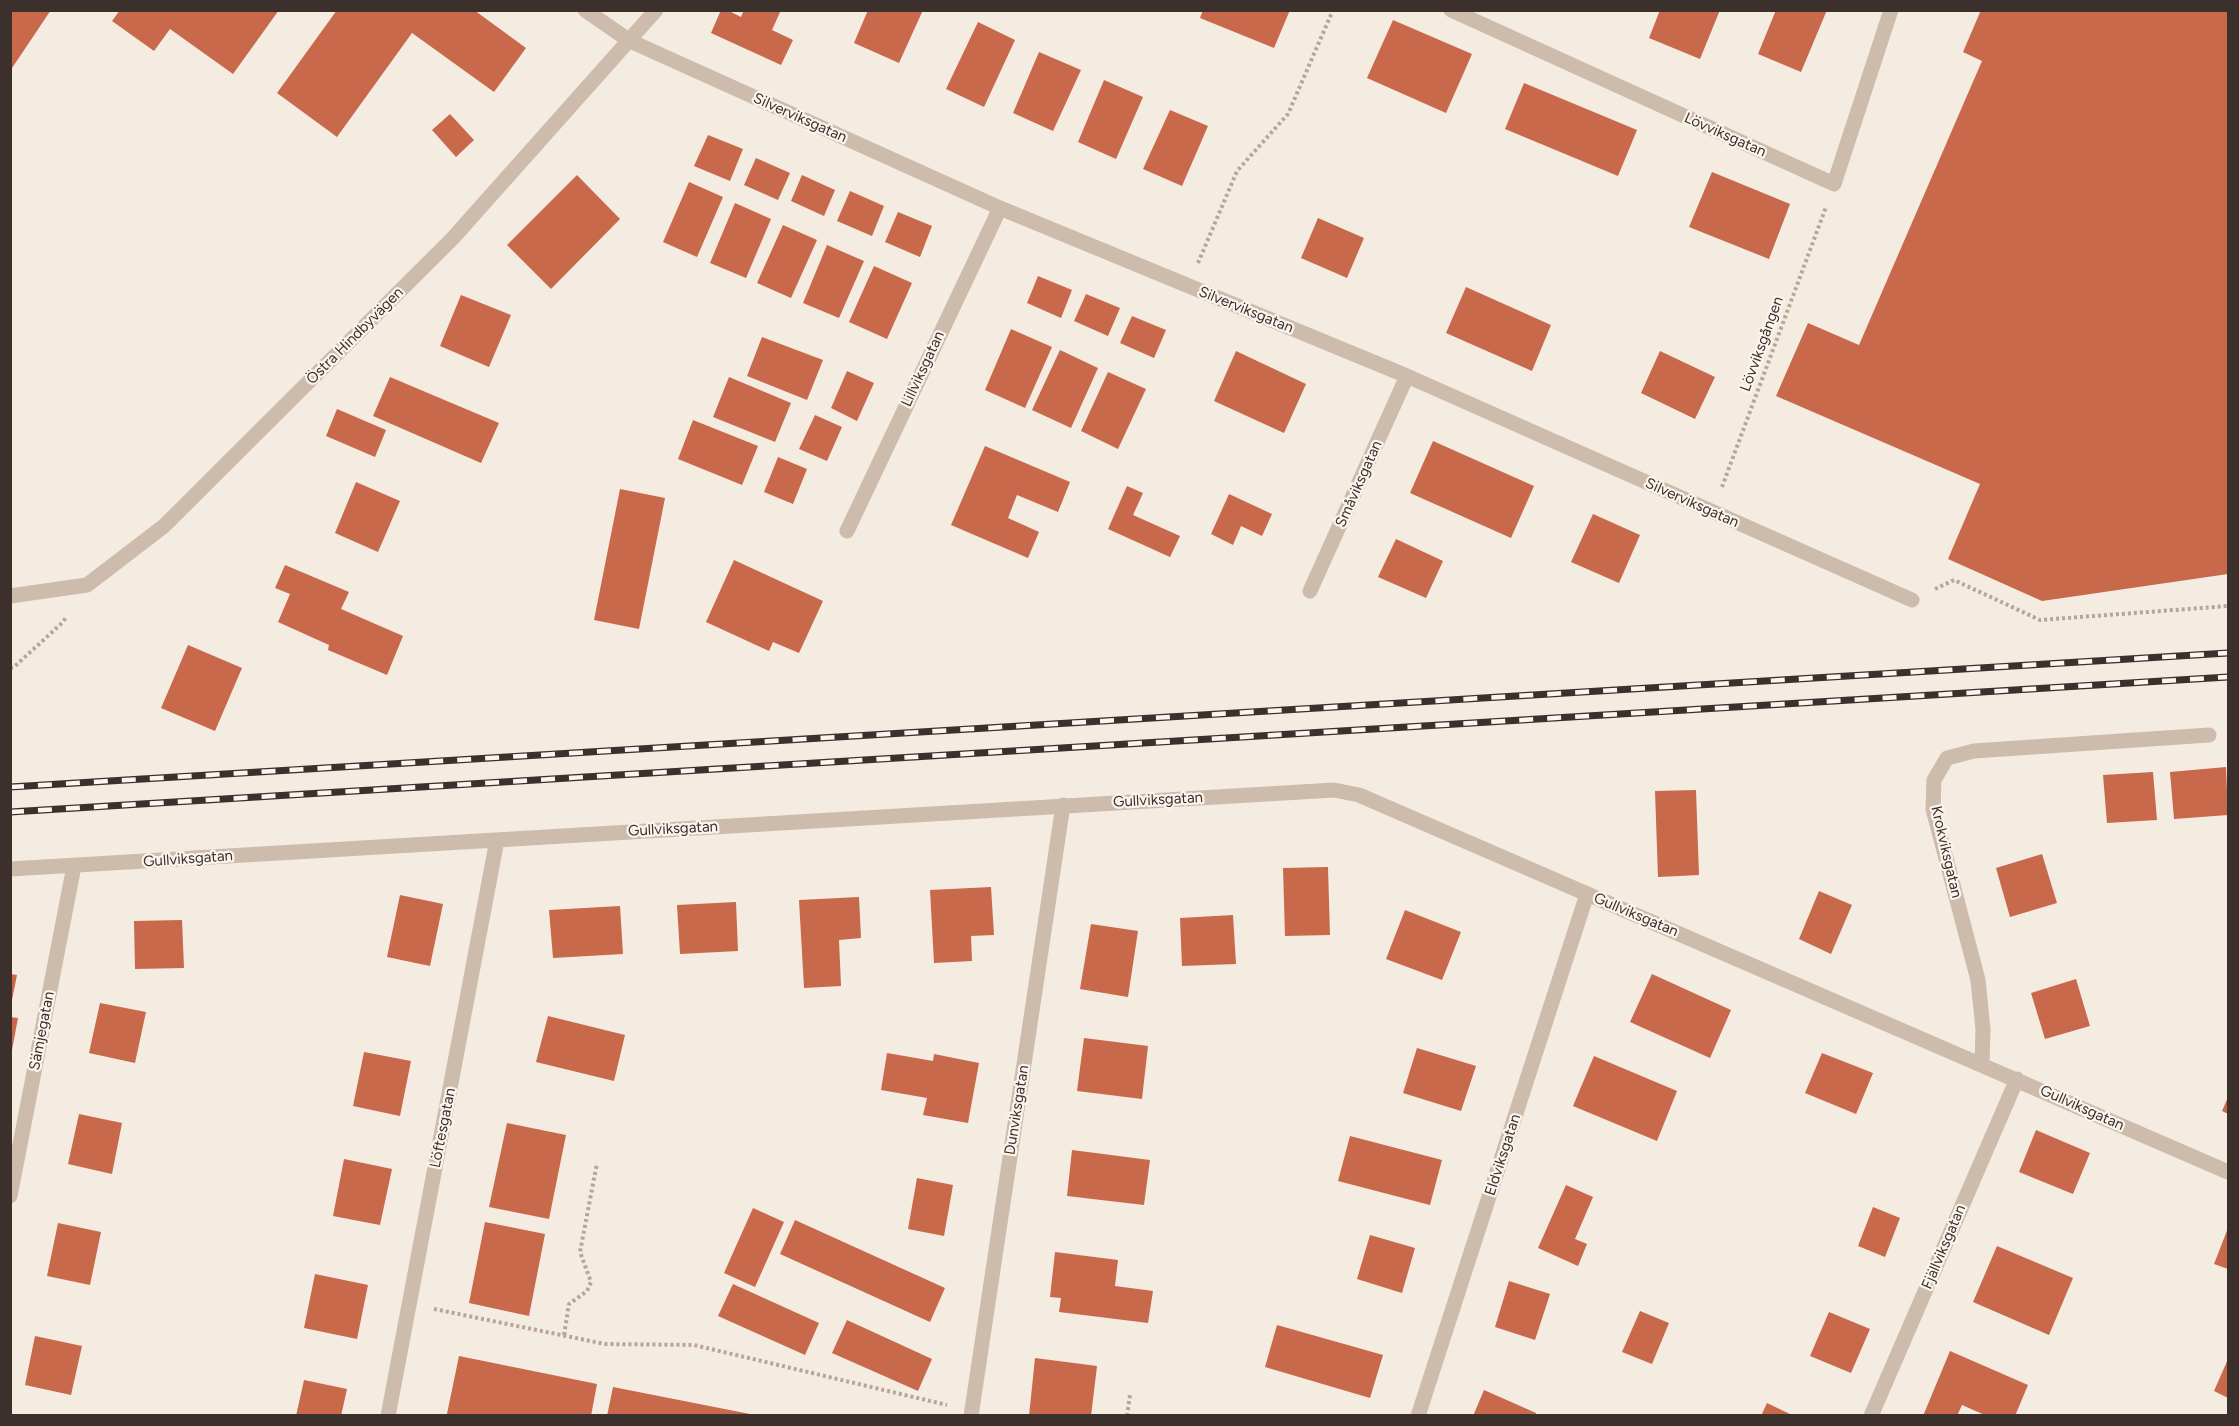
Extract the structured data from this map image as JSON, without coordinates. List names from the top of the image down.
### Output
{
  "streets": {
    "street": [
      "Silverviksgatan",
      "Lövviksgatan",
      "Östra Hindbyvägen",
      "Lillviksgatan",
      "Småviksgatan",
      "Gullviksgatan",
      "Krokviksgatan",
      "Sämjegatan",
      "Dunviksgatan",
      "Löftesgatan",
      "Eldviksgatan",
      "Fjällviksgatan"
    ],
    "path": ["Lövviksgången"]
  },
  "crossings": [
    ["Silverviksgatan", "Östra Hindbyvägen"],
    ["Silverviksgatan", "Lövviksgången"],
    ["Silverviksgatan", "Lillviksgatan"],
    ["Silverviksgatan", "Småviksgatan"],
    ["Lövviksgatan", "Lövviksgången"],
    ["Gullviksgatan", "Krokviksgatan"],
    ["Gullviksgatan", "Sämjegatan"],
    ["Gullviksgatan", "Dunviksgatan"],
    ["Gullviksgatan", "Löftesgatan"],
    ["Gullviksgatan", "Eldviksgatan"],
    ["Gullviksgatan", "Fjällviksgatan"]
  ]
}
